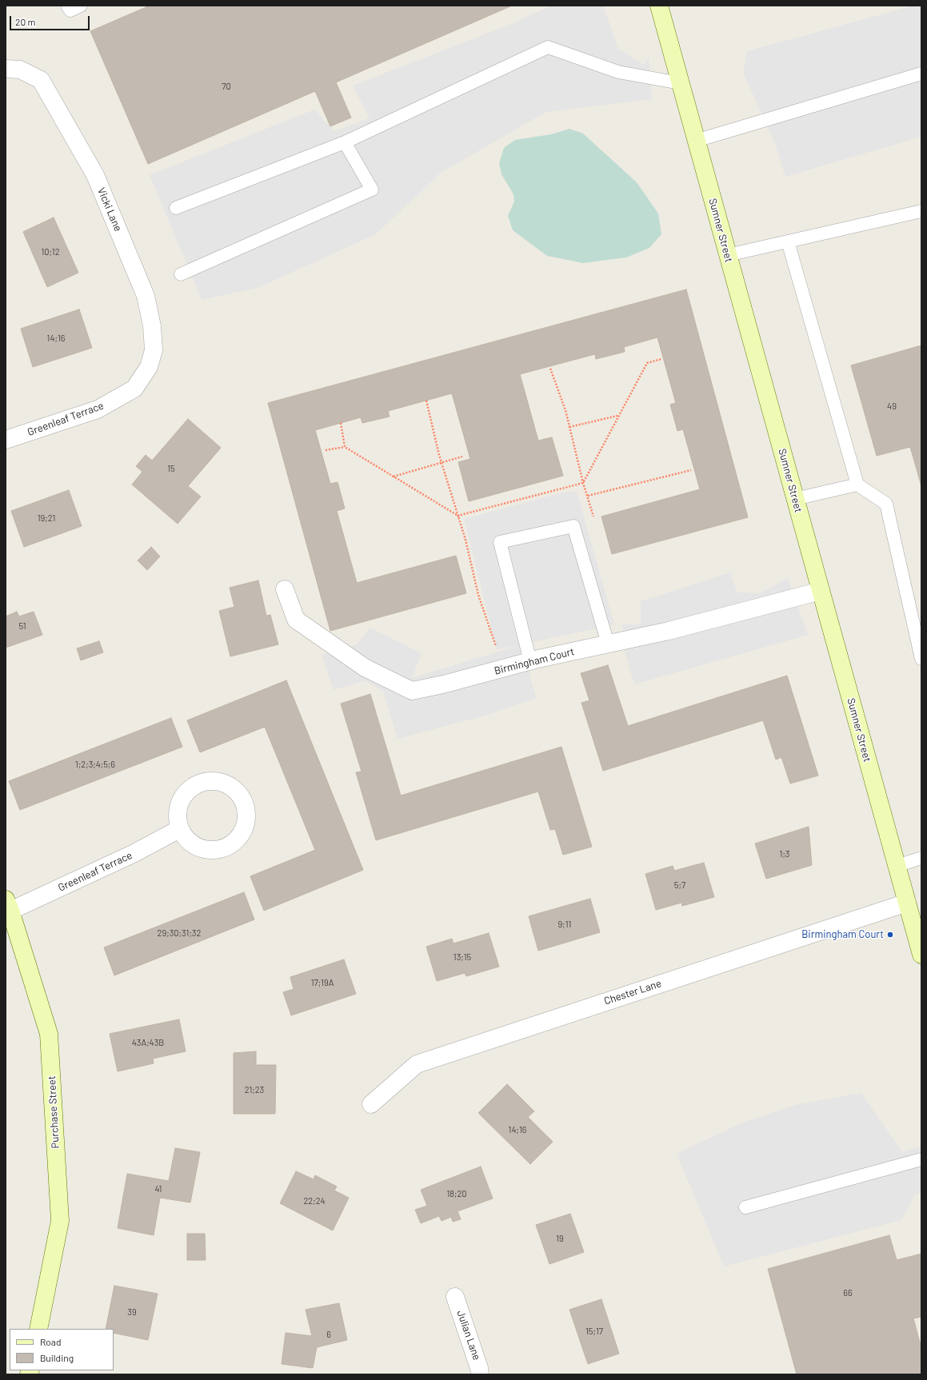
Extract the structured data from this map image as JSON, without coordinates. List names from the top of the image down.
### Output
{
  "streets": {
    "street": [
      "Vicki Lane",
      "Sumner Street",
      "Greenleaf Terrace",
      "Birmingham Court",
      "Chester Lane",
      "Purchase Street",
      "Julian Lane"
    ]
  },
  "crossings": [
    ["Vicki Lane", "Greenleaf Terrace"],
    ["Sumner Street", "Birmingham Court"],
    ["Sumner Street", "Chester Lane"],
    ["Greenleaf Terrace", "Purchase Street"]
  ],
  "places": ["Birmingham Court"],
  "house_numbers": [
    "70",
    "10;12",
    "14;16",
    "49",
    "15",
    "19;21",
    "51",
    "1;2;3;4;5;6",
    "1;3",
    "5;7",
    "9;11",
    "29;30;31;32",
    "13;15",
    "17;19A",
    "43A;43B",
    "21;23",
    "14;16",
    "41",
    "18;20",
    "22;24",
    "19",
    "66",
    "39",
    "15;17",
    "6"
  ],
  "legend": ["Road", "Building"],
  "scale_bar": "20 m"
}
